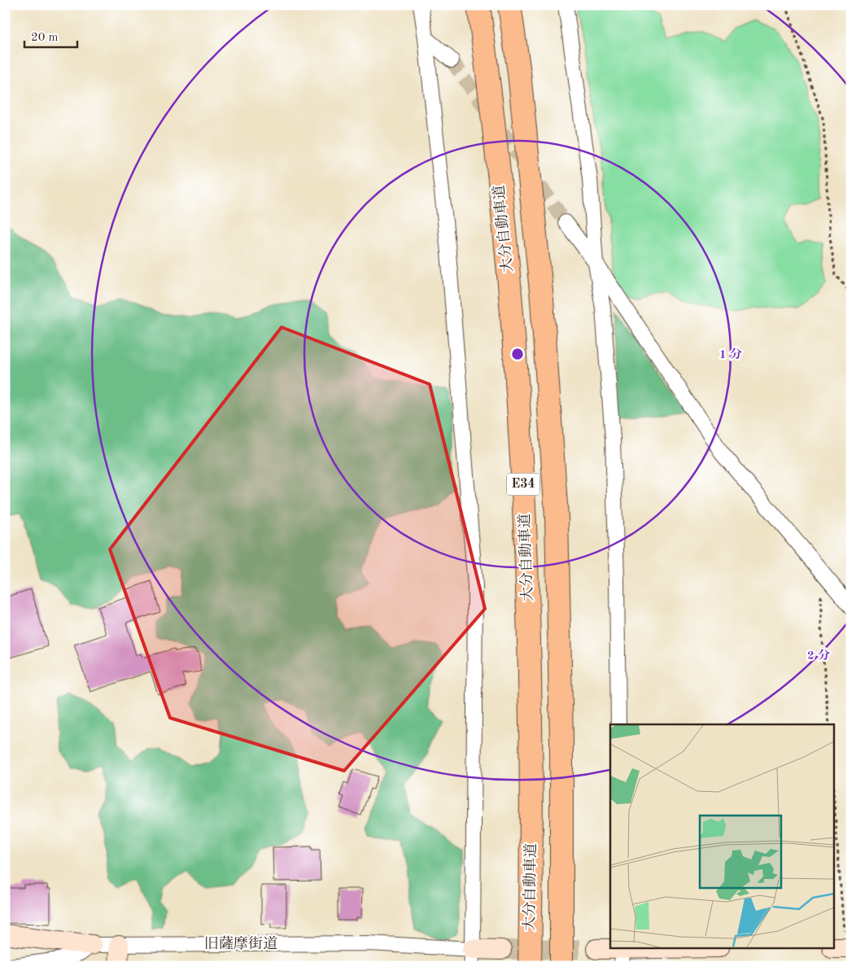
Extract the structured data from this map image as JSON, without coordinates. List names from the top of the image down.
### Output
{
  "streets": {
    "highway": ["大分自動車道", "E34"],
    "street": ["旧薩摩街道"]
  },
  "scale_bar": "20 m",
  "rings": ["1 分", "2 分"]
}
